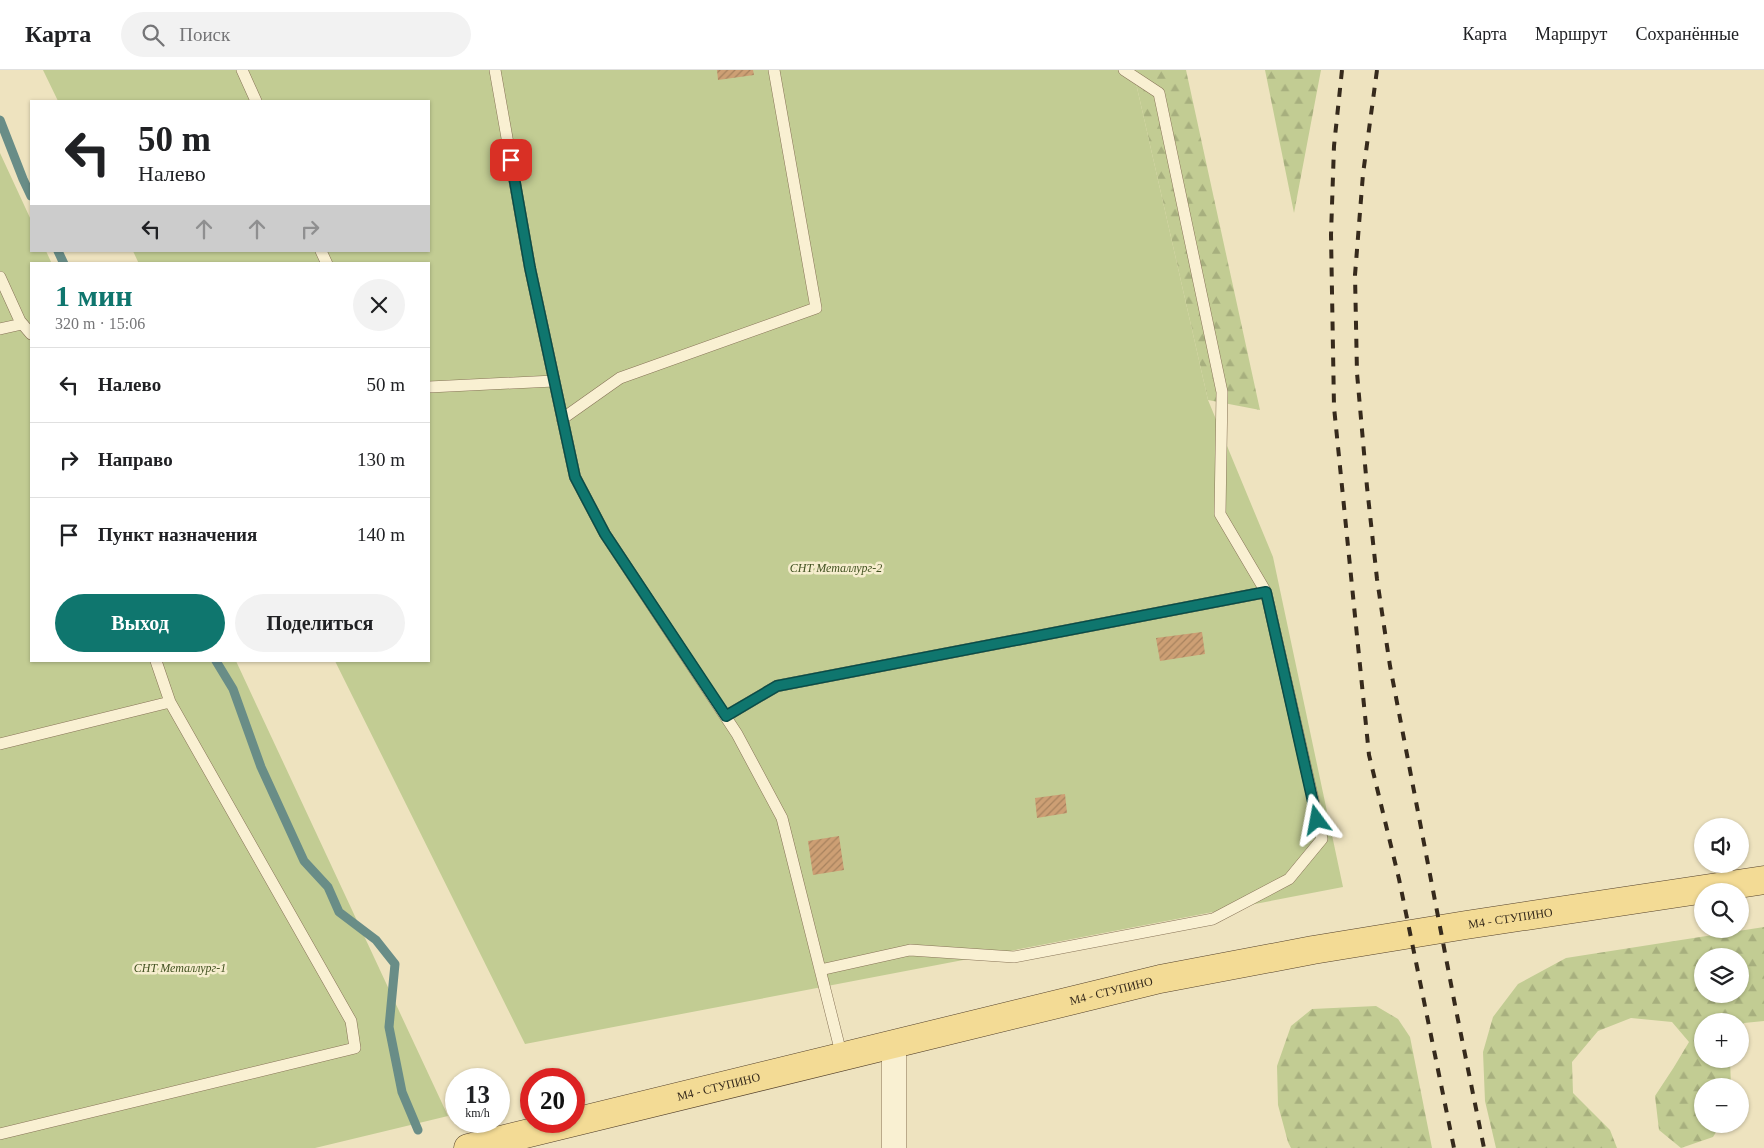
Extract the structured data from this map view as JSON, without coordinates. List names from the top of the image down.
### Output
{
  "streets": {
    "main road": ["М4 - СТУПИНО"]
  },
  "parks": ["СНТ Металлург-2", "СНТ Металлург-1"],
  "page": {
    "header": "Карта",
    "search": "Поиск",
    "nav": ["Карта", "Маршрут", "Сохранённые"],
    "turn": ["50 m", "Налево"],
    "heading": ["1 мин", "320 m · 15:06"],
    "list": [
      {
        "name": "Налево",
        "value": "50 m"
      },
      {
        "name": "Направо",
        "value": "130 m"
      },
      {
        "name": "Пункт назначения",
        "value": "140 m"
      }
    ],
    "buttons": ["Выход", "Поделиться"],
    "map_buttons": ["+", "−"],
    "speed": "13 km/h",
    "limit": "20"
  }
}
